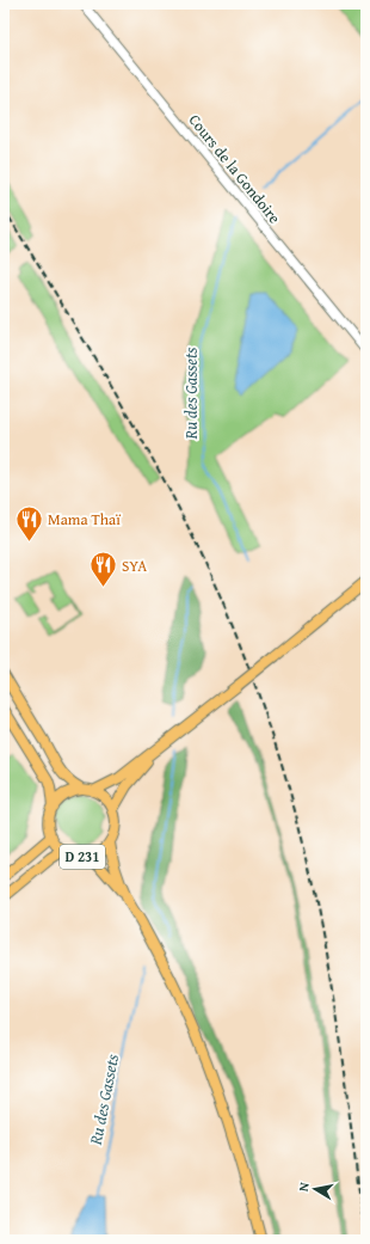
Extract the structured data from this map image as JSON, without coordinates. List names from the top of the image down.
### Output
{
  "streets": {
    "main road": ["D 231"],
    "street": ["Cours de la Gondoire"]
  },
  "water": ["Ru des Gassets"],
  "places": {
    "restaurant": ["Mama Thaï", "SYA"]
  },
  "north": "left"
}
